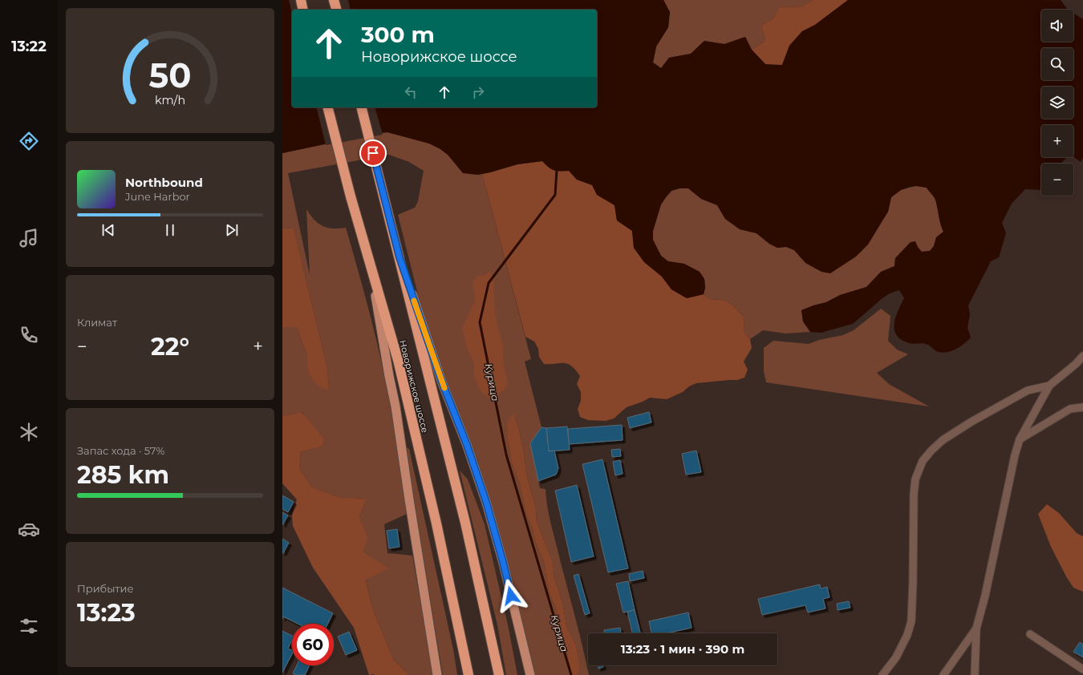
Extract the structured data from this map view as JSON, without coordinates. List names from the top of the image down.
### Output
{
  "streets": {
    "highway": ["Новорижское шоссе"]
  },
  "water": ["Курица"],
  "page": {
    "tabs": "13:22",
    "map_buttons": ["+", "−"],
    "turn": ["300 m", "Новорижское шоссе"],
    "song": ["Northbound", "June Harbor"],
    "tile": [
      "Климат",
      ["Запас хода · 57%", "285 km"],
      ["Прибытие", "13:23"]
    ],
    "heat": ["−", "22°", "+"],
    "limit": "60",
    "trip": "13:23 · 1 мин · 390 m",
    "gauge": ["50", "km/h"]
  }
}
